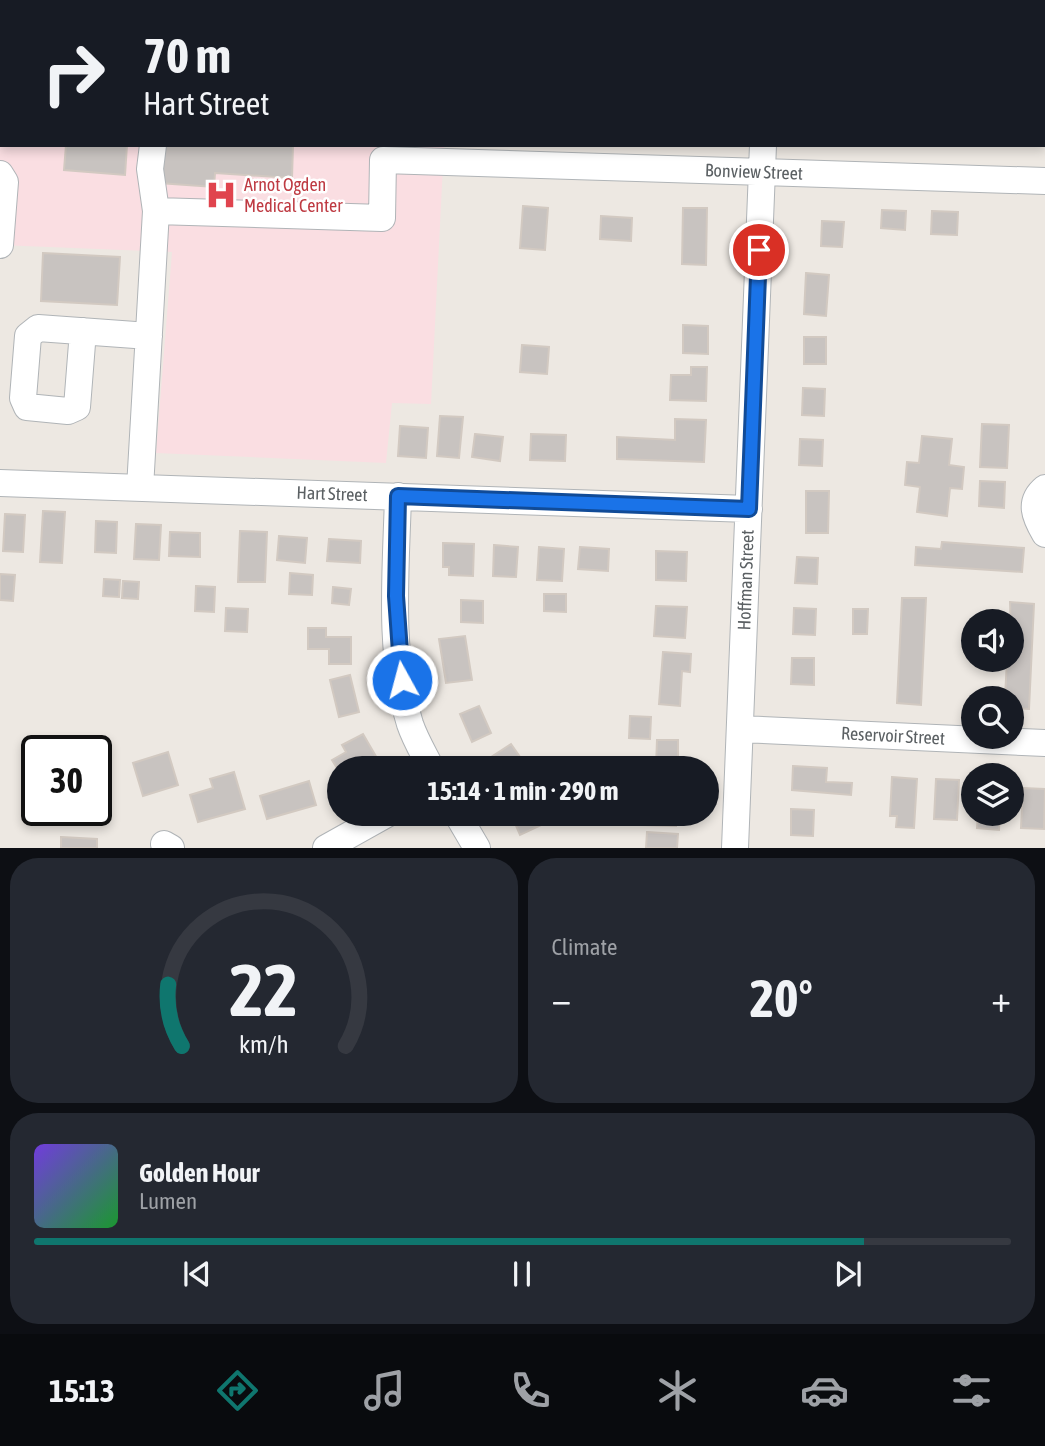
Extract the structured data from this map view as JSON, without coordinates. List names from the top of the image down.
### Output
{
  "streets": {
    "street": [
      "Bonview Street",
      "Hart Street",
      "Hoffman Street",
      "Reservoir Street"
    ]
  },
  "crossings": [
    ["Bonview Street", "Hoffman Street"],
    ["Hart Street", "Hoffman Street"],
    ["Hoffman Street", "Reservoir Street"]
  ],
  "places": {
    "hospital": ["Arnot Ogden Medical Center"]
  },
  "page": {
    "turn": ["70 m", "Hart Street"],
    "limit": "30",
    "trip": "15:14 · 1 min · 290 m",
    "tile": "Climate",
    "heat": ["−", "20°", "+"],
    "song": ["Golden Hour", "Lumen"],
    "tabs": "15:13",
    "gauge": ["22", "km/h"]
  }
}
